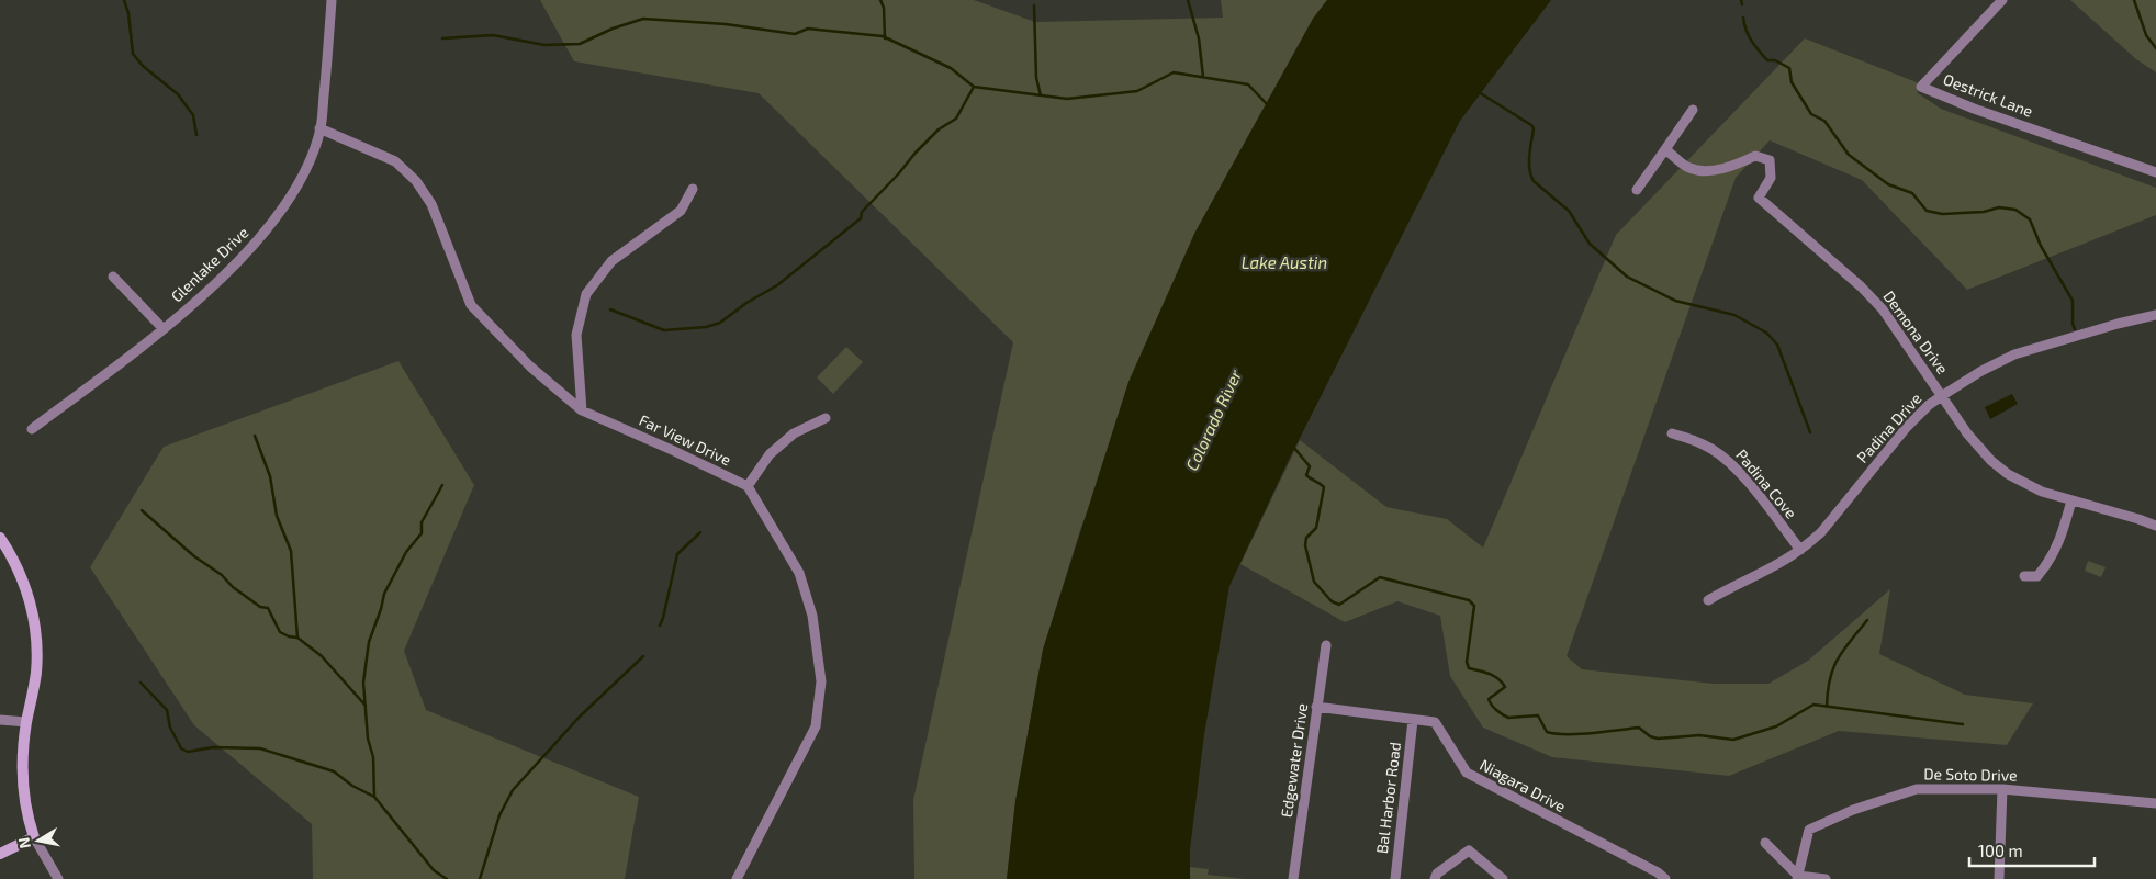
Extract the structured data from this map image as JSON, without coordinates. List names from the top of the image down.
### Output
{
  "streets": {
    "street": [
      "Oestrick Lane",
      "Glenlake Drive",
      "Demona Drive",
      "Padina Drive",
      "Far View Drive",
      "Padina Cove",
      "Edgewater Drive",
      "De Soto Drive",
      "Niagara Drive",
      "Bal Harbor Road"
    ]
  },
  "crossings": [
    ["Glenlake Drive", "Far View Drive"],
    ["Demona Drive", "Padina Drive"],
    ["Padina Drive", "Padina Cove"],
    ["Edgewater Drive", "Niagara Drive"],
    ["Niagara Drive", "Bal Harbor Road"]
  ],
  "water": ["Lake Austin", "Colorado River"],
  "scale_bar": "100 m",
  "north": "left"
}
